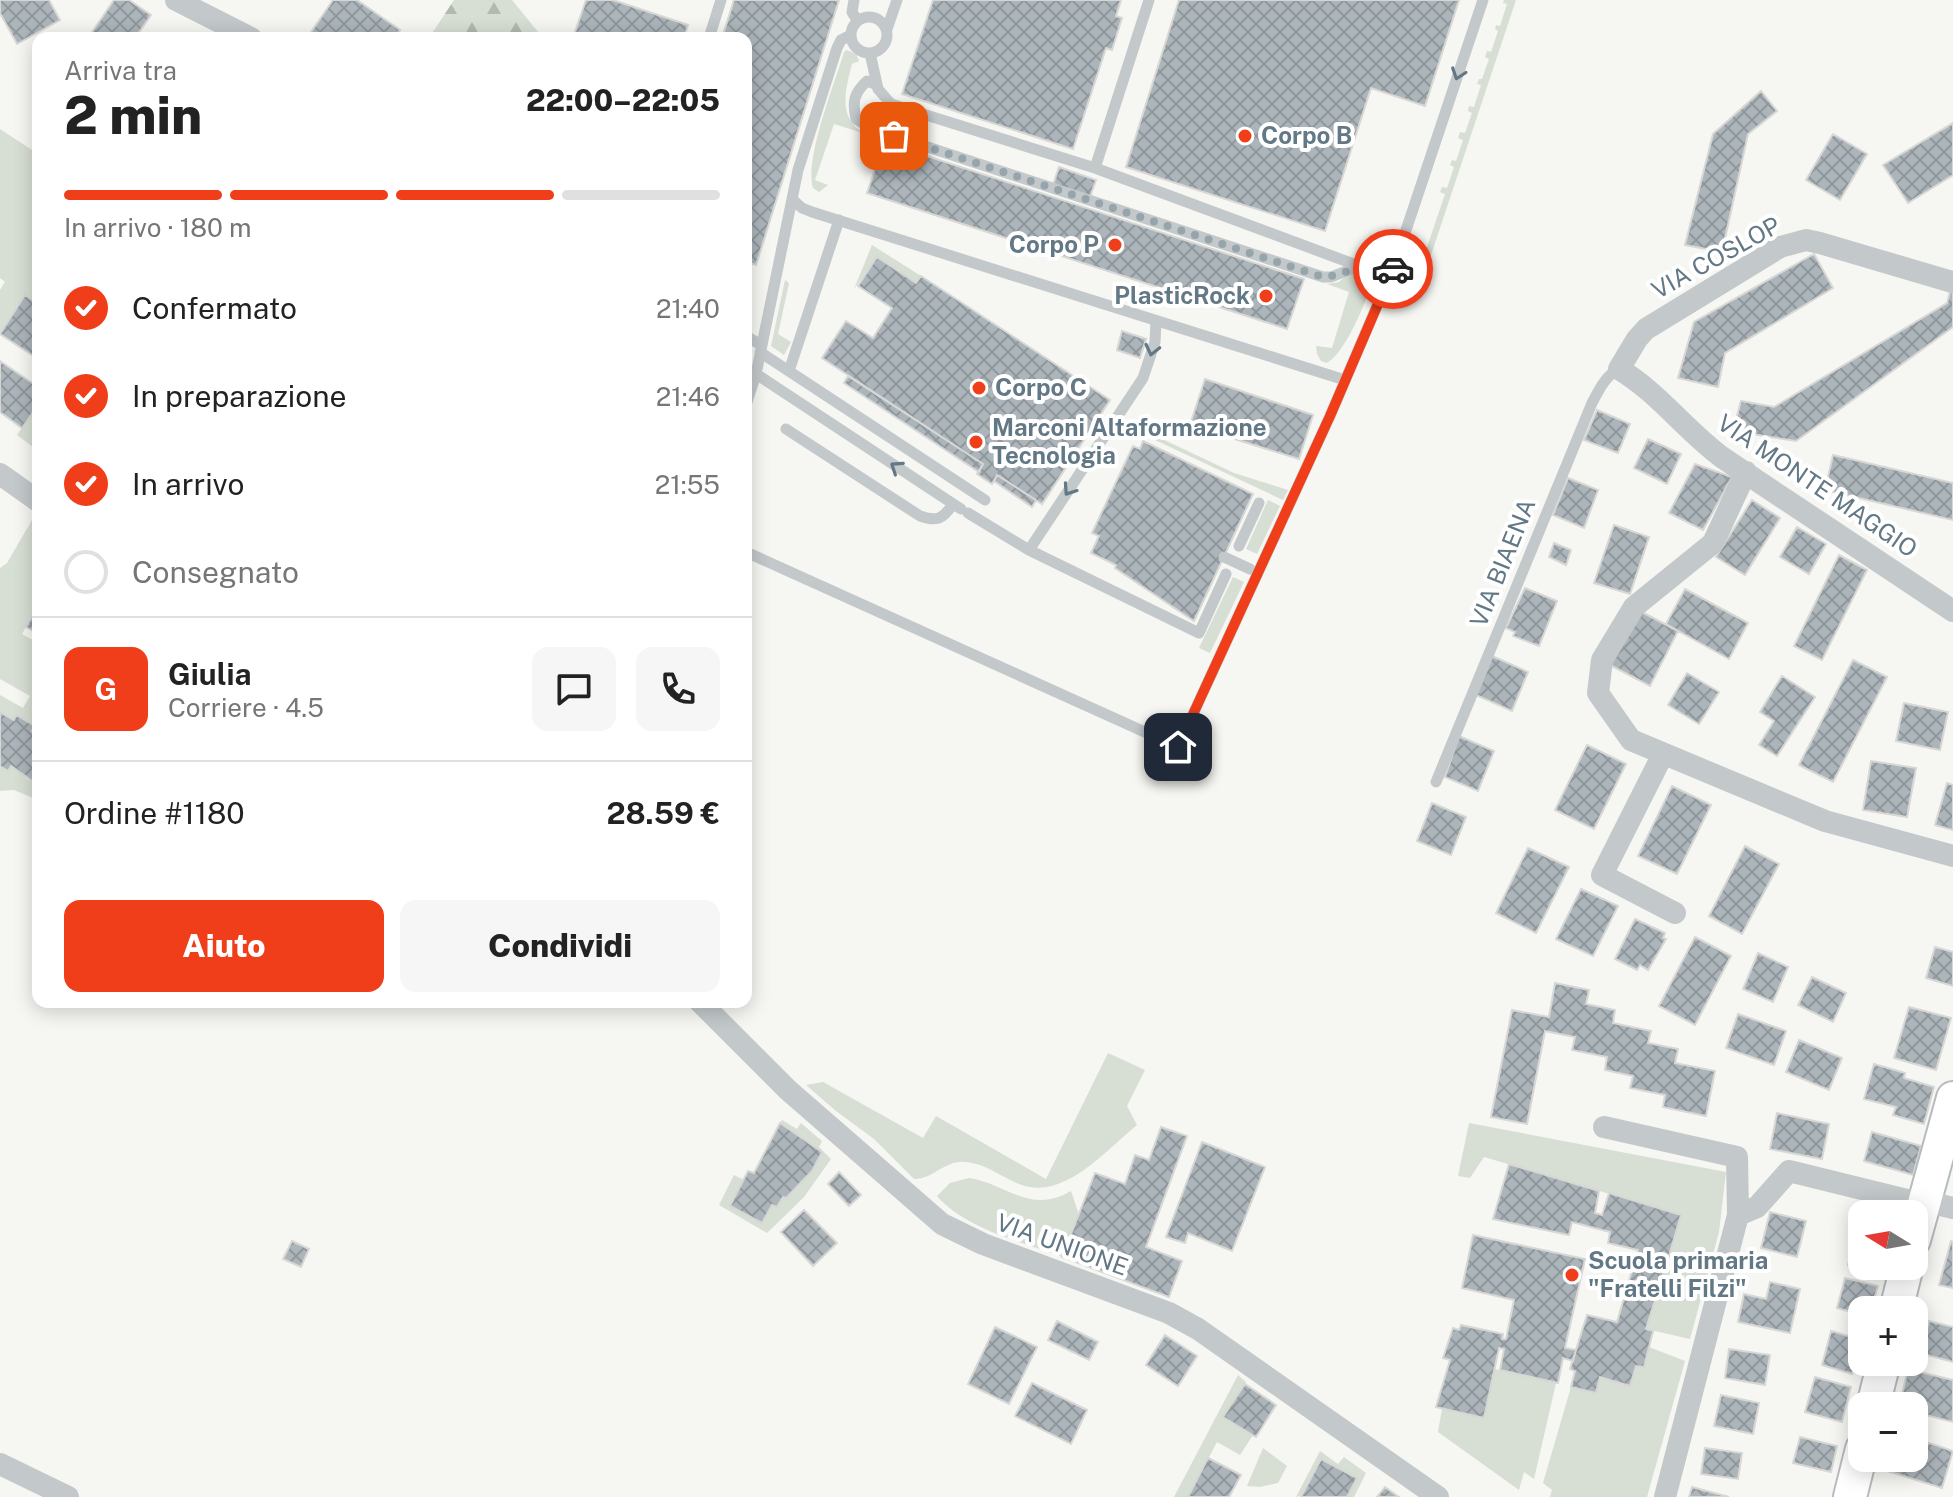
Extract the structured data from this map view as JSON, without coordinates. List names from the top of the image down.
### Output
{
  "streets": {
    "street": ["VIA COSLOP", "VIA MONTE MAGGIO", "VIA UNIONE"],
    "lane": ["VIA BIAENA"]
  },
  "crossings": [
    ["VIA COSLOP", "VIA MONTE MAGGIO"],
    ["VIA COSLOP", "VIA BIAENA"],
    ["VIA MONTE MAGGIO", "VIA BIAENA"]
  ],
  "places": [
    "Corpo B",
    "Corpo P",
    "PlasticRock",
    "Corpo C",
    "Marconi Altaformazione Tecnologia",
    "Scuola primaria \"Fratelli Filzi\""
  ],
  "north": "left",
  "page": {
    "heading": ["2 min", "Arriva tra", "22:00–22:05"],
    "panel": [
      "Giulia",
      "Corriere · 4.5",
      "Ordine #1180",
      "28.59 €"
    ],
    "bar": "In arrivo · 180 m",
    "list": [
      ["Confermato", "21:40"],
      ["In preparazione", "21:46"],
      ["In arrivo", "21:55"],
      "Consegnato"
    ],
    "round": "G",
    "buttons": ["Aiuto", "Condividi"],
    "map_buttons": ["+", "−"]
  }
}
